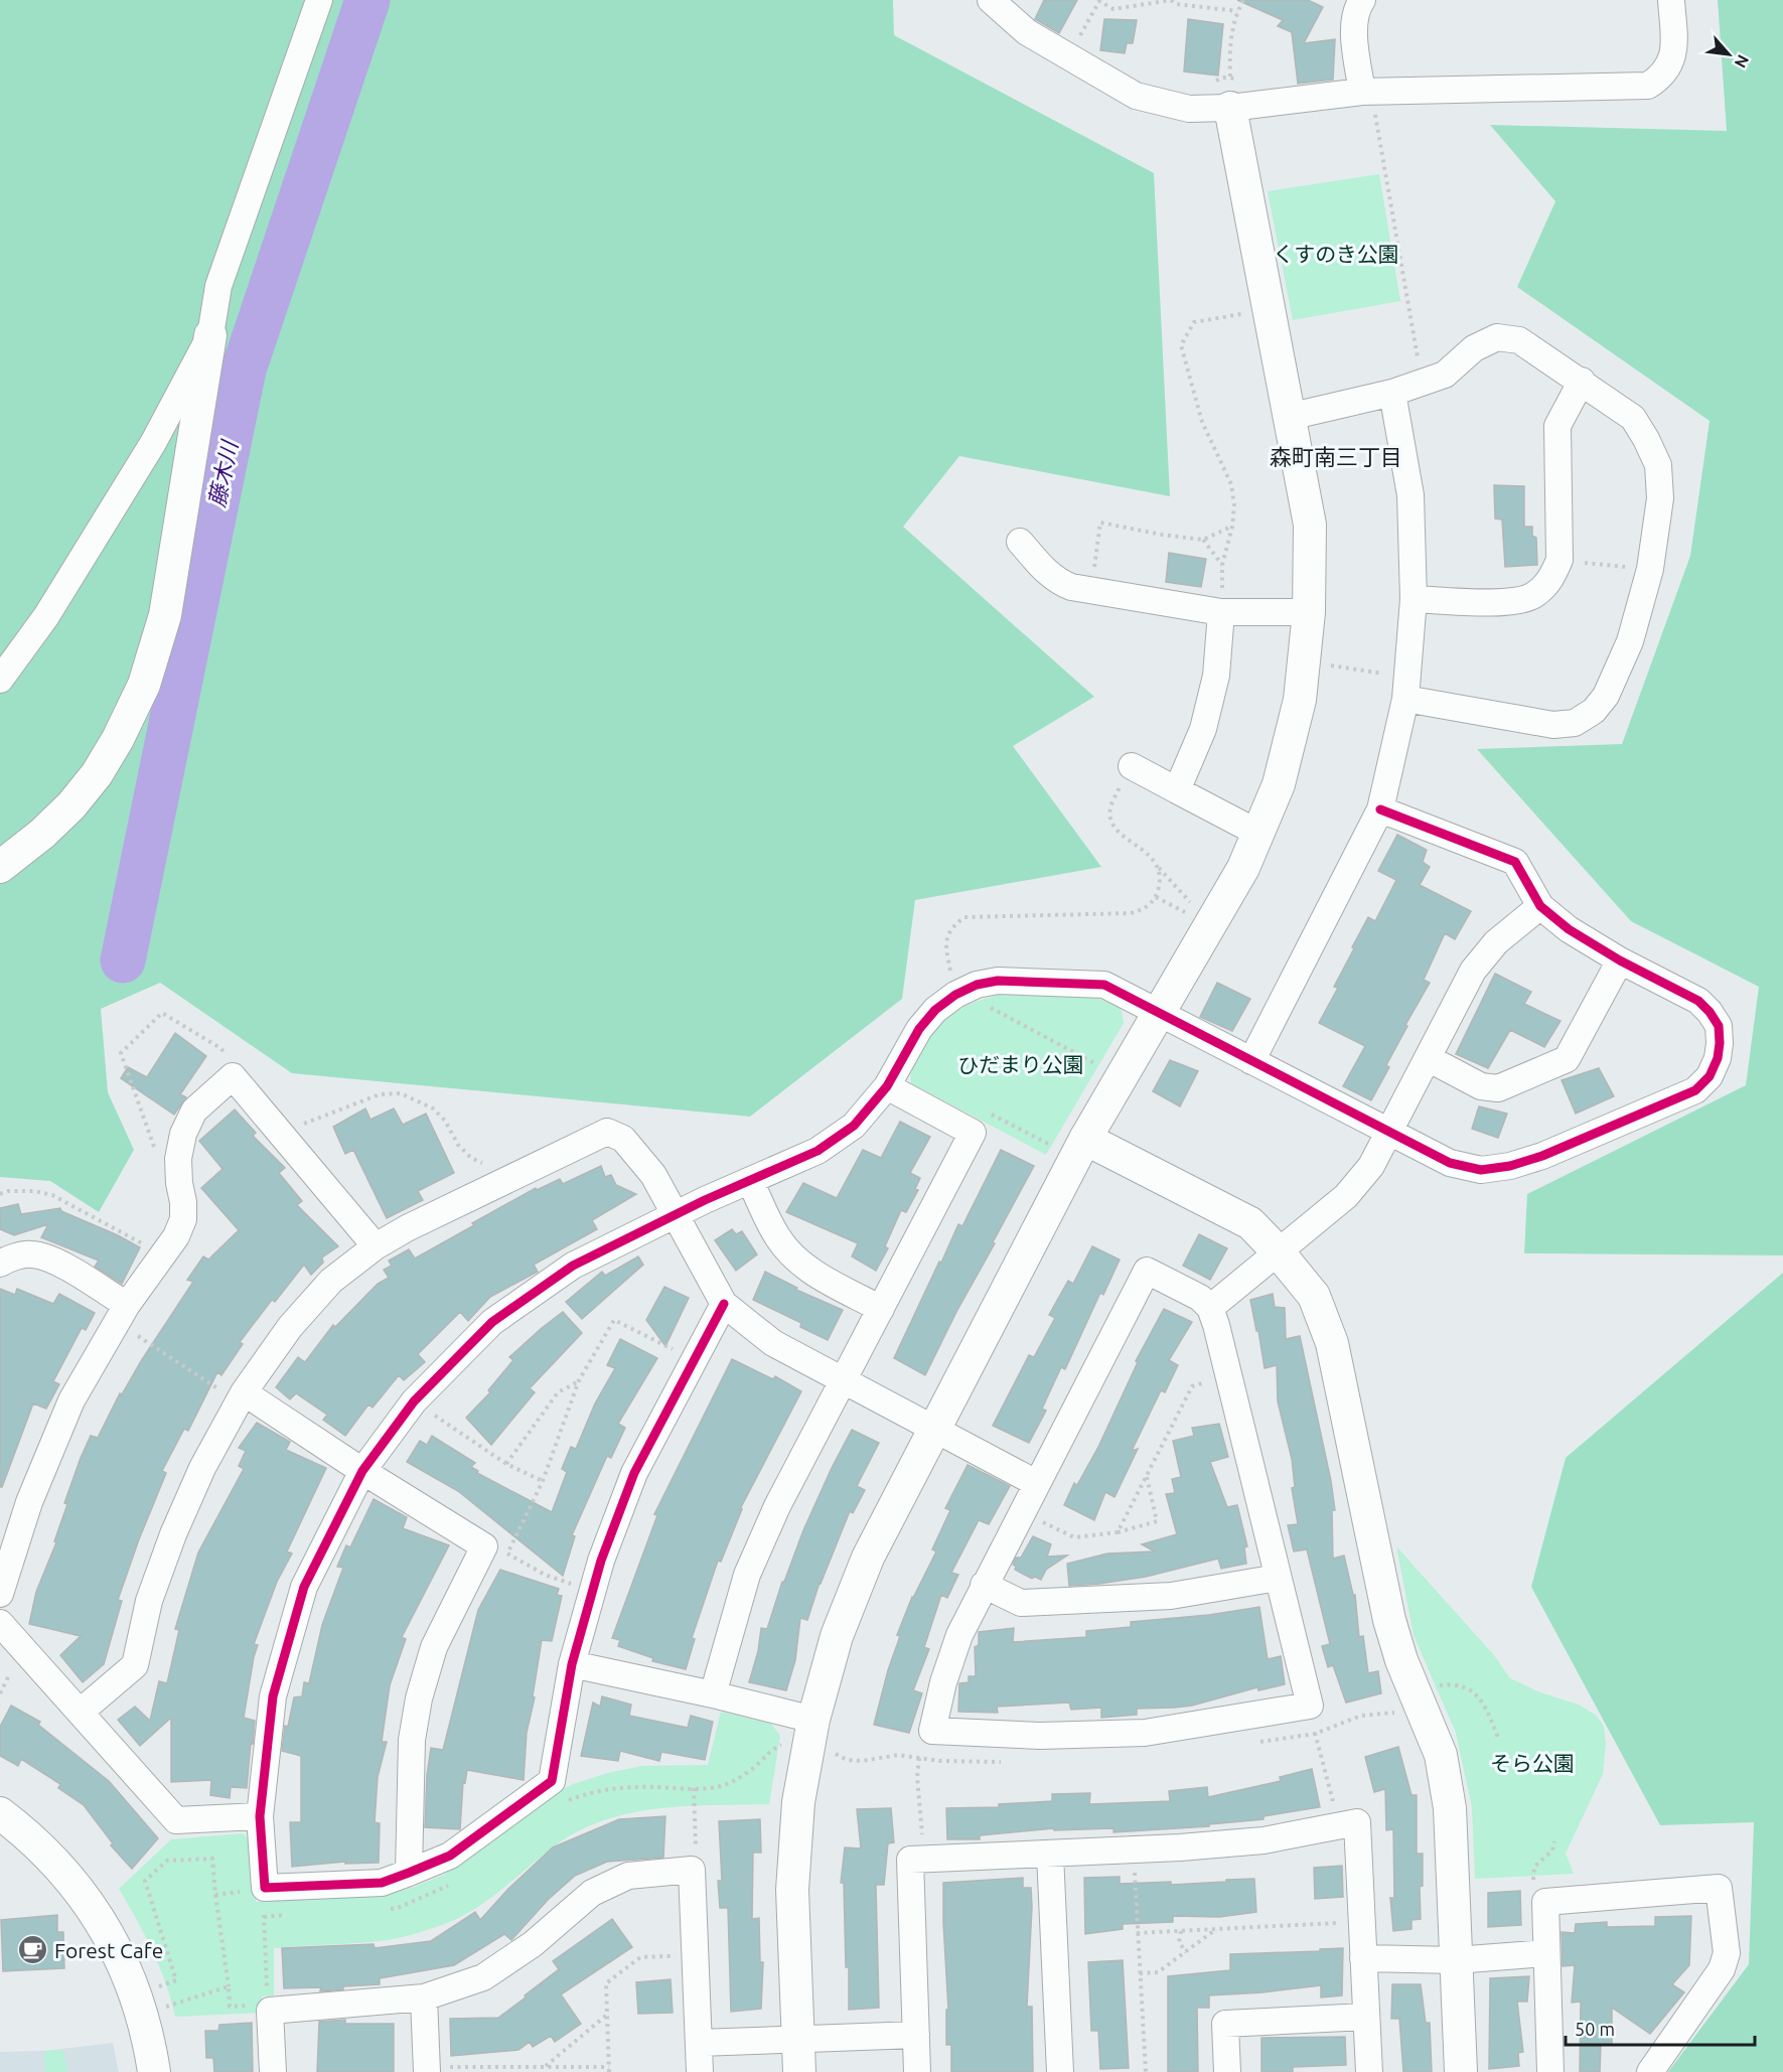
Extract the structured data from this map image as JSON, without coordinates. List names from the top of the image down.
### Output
{
  "districts": ["森町南三丁目"],
  "water": ["藤木川"],
  "parks": ["くすのき公園", "ひだまり公園", "そら公園"],
  "places": {
    "cafe": ["Forest Cafe"]
  },
  "scale_bar": "50 m",
  "north": "bottom right"
}
